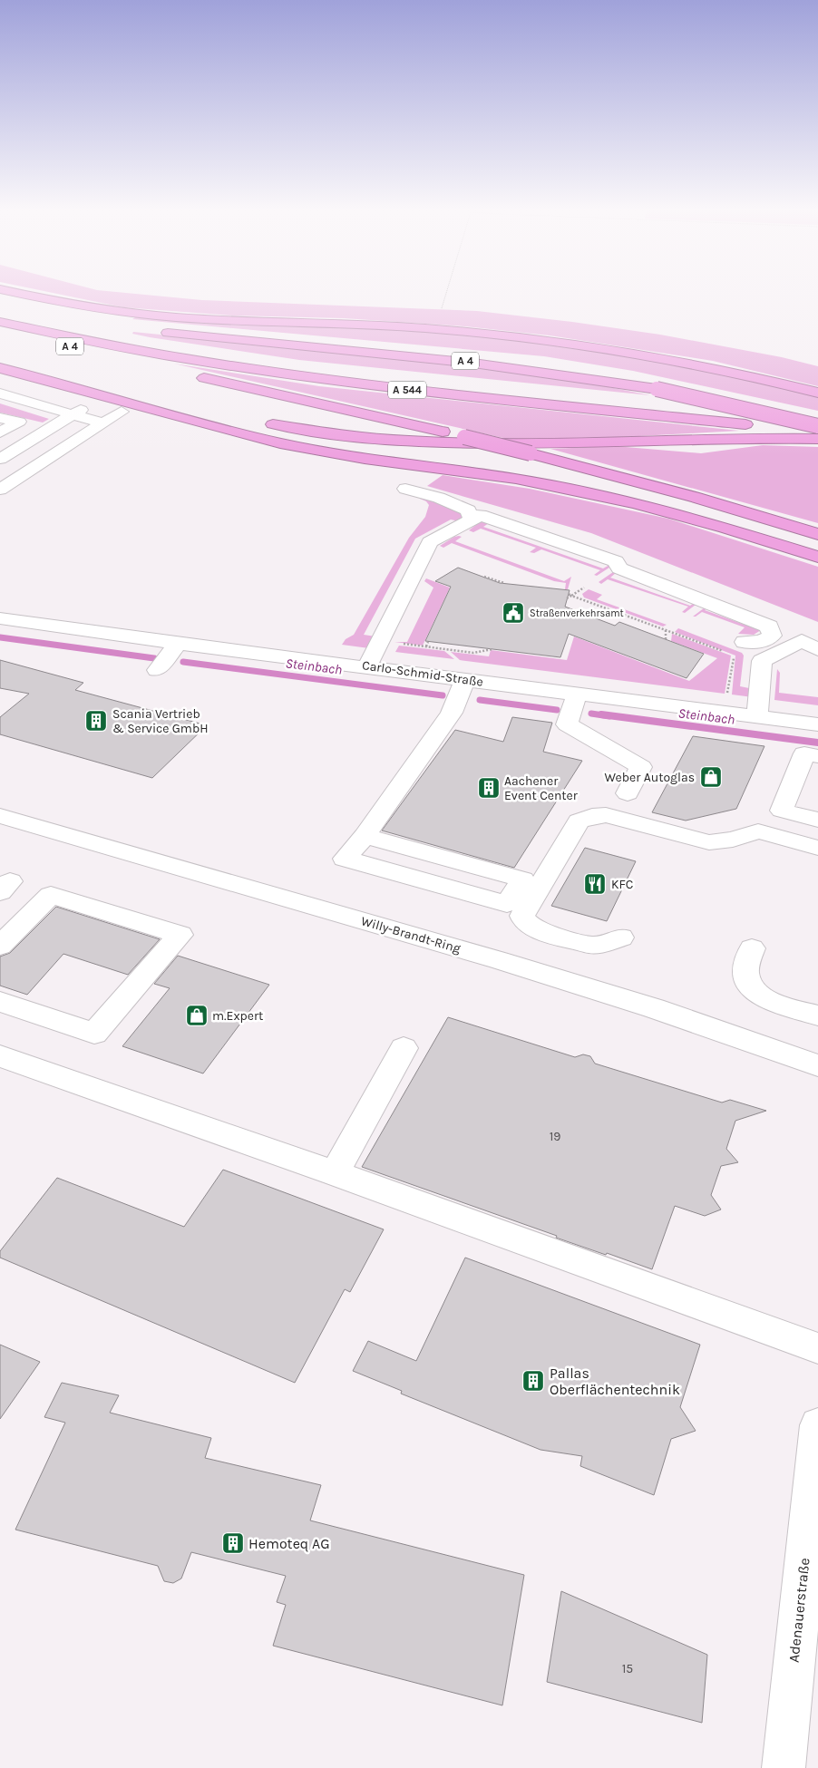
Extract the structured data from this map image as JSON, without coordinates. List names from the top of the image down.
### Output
{
  "streets": {
    "highway": ["A 4", "A 544"],
    "street": ["Carlo-Schmid-Straße", "Willy-Brandt-Ring", "Adenauerstraße"]
  },
  "water": ["Steinbach"],
  "places": {
    "public building": ["Straßenverkehrsamt"],
    "building": [
      "Scania Vertrieb & Service GmbH",
      "Aachener Event Center",
      "Pallas Oberflächentechnik",
      "Hemoteq AG"
    ],
    "shop": ["Weber Autoglas", "m.Expert"],
    "restaurant": ["KFC"]
  },
  "house_numbers": ["19", "15"]
}
